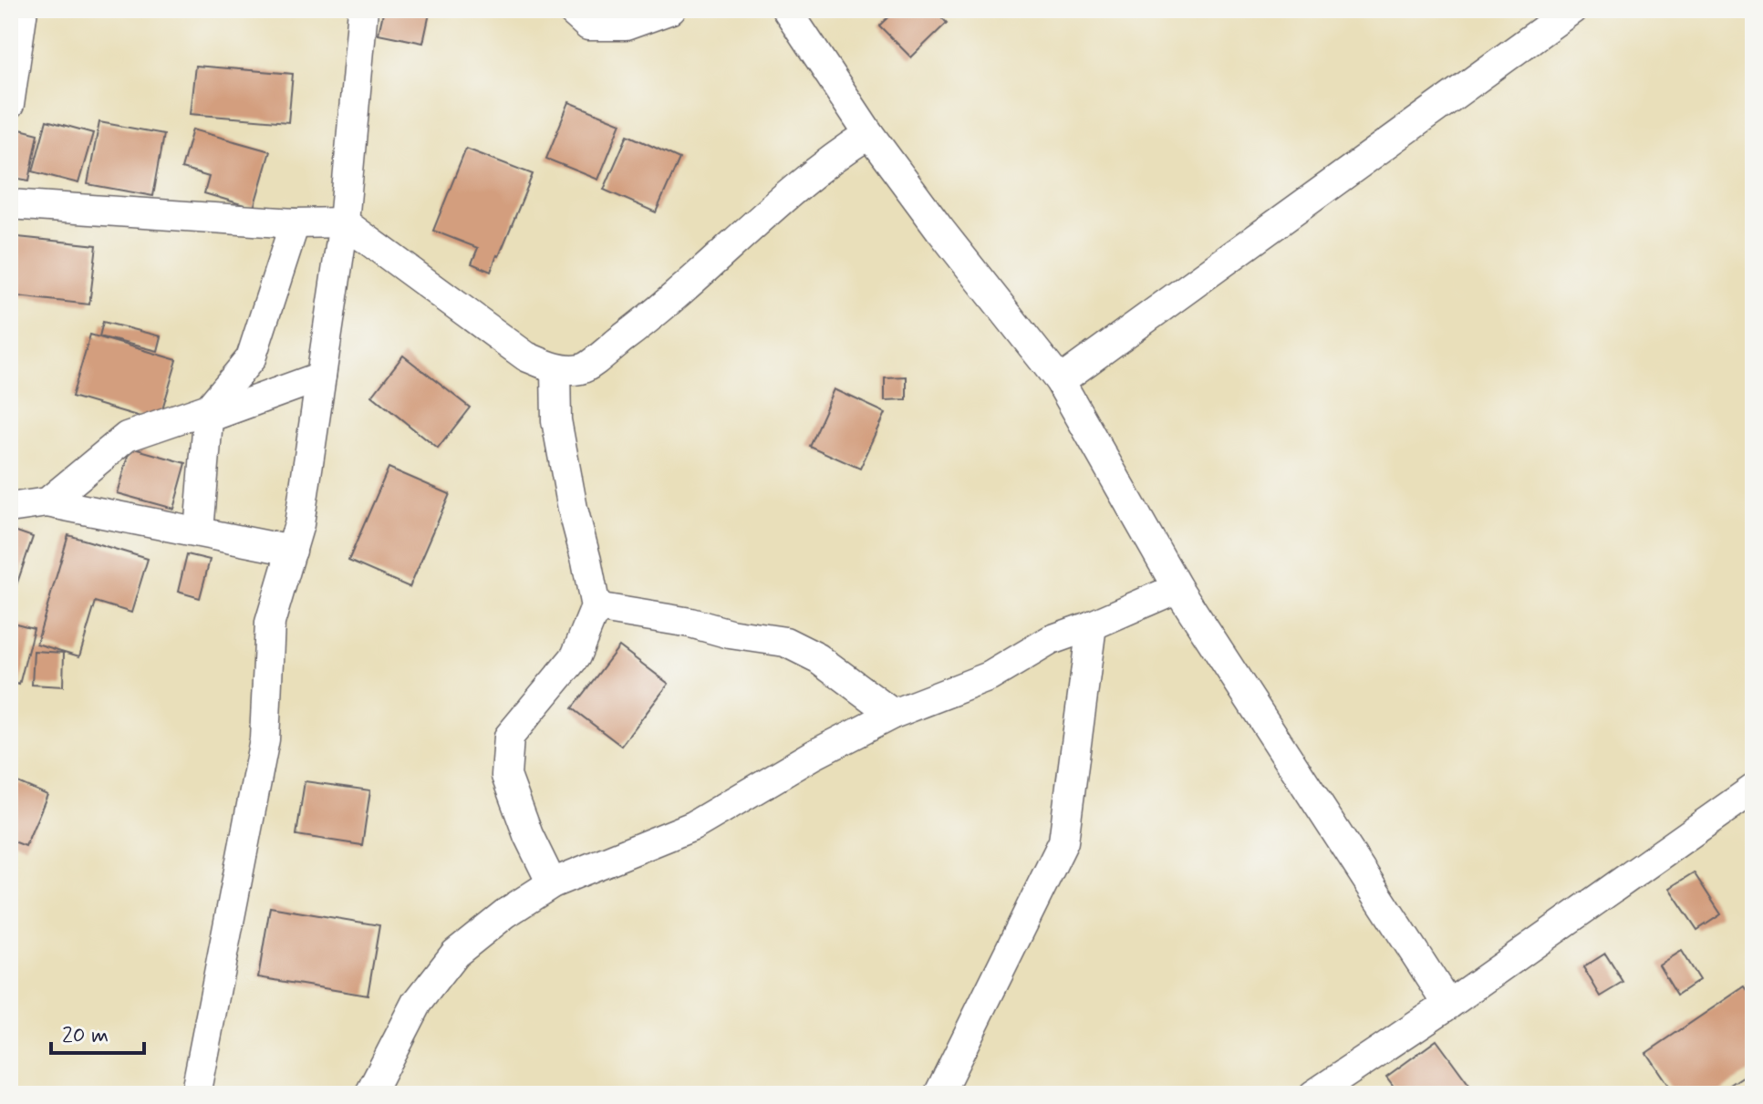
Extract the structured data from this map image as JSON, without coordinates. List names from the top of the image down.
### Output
{
  "scale_bar": "20 m"
}
